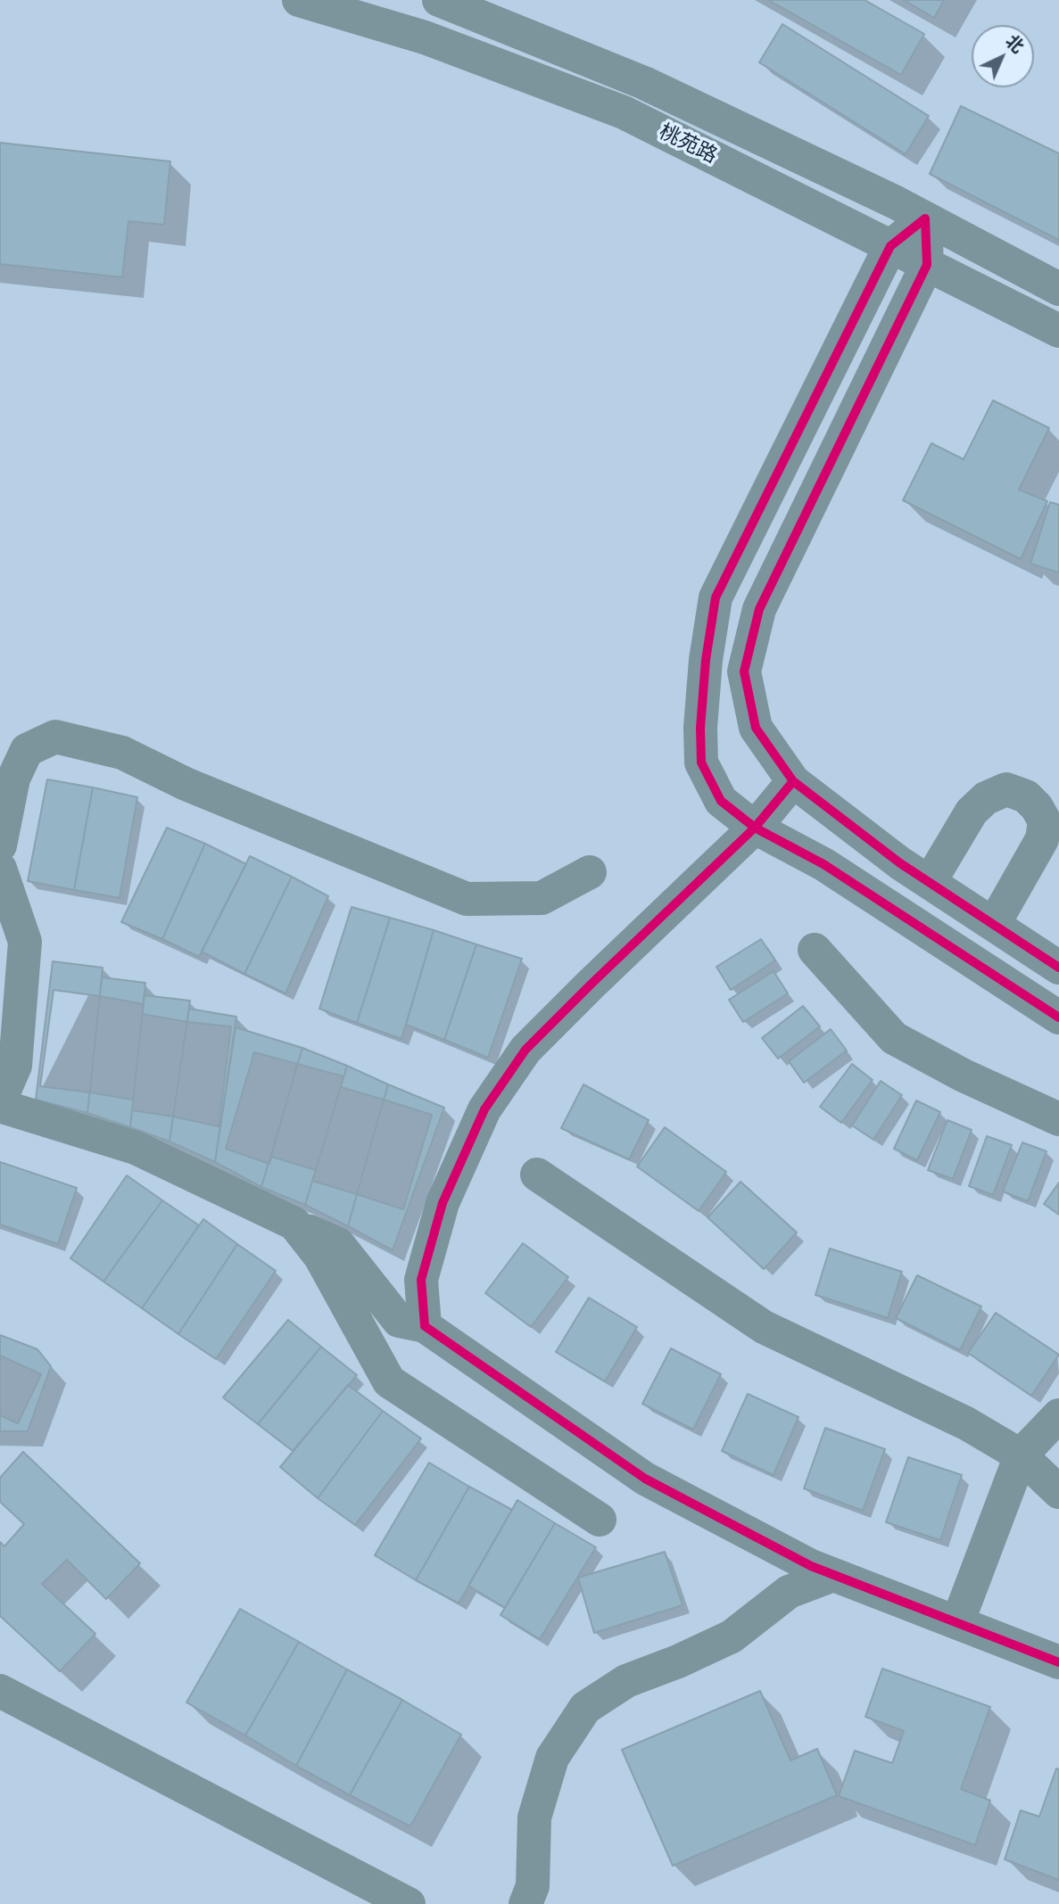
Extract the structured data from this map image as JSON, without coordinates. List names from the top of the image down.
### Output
{
  "streets": {
    "street": ["桃苑路"]
  },
  "north": "top right"
}
